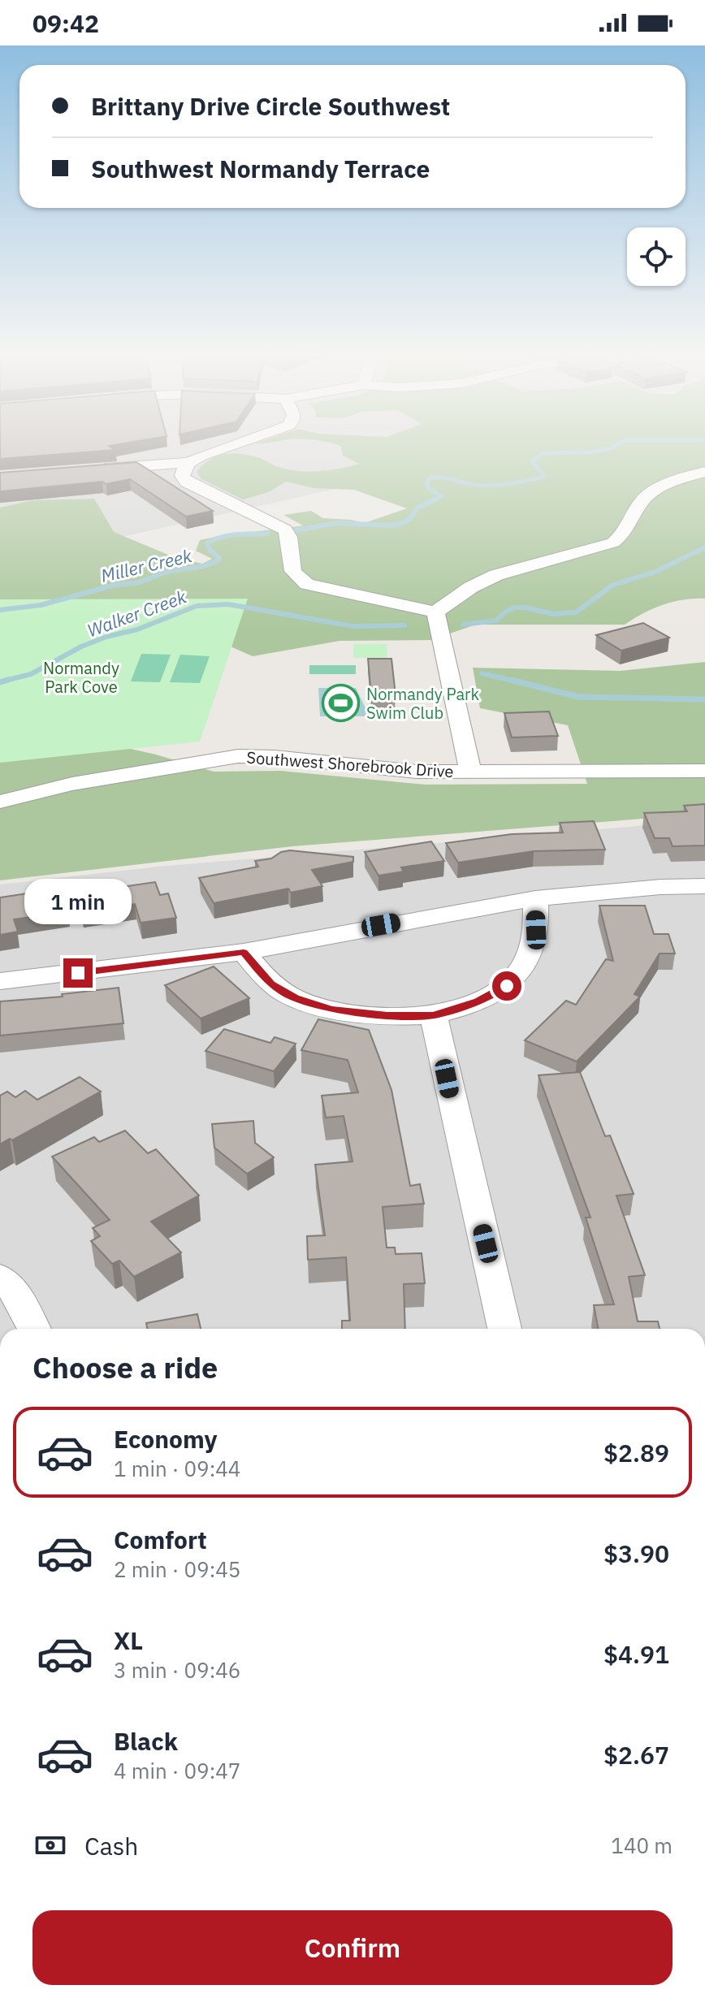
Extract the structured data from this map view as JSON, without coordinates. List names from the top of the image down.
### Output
{
  "streets": {
    "street": ["Southwest Shorebrook Drive"]
  },
  "water": ["Miller Creek", "Walker Creek"],
  "parks": ["Normandy Park Cove"],
  "places": {
    "sports": ["Normandy Park Swim Club"]
  },
  "page": {
    "status": "09:42",
    "banner": ["Brittany Drive Circle Southwest", "Southwest Normandy Terrace"],
    "bubble": "1 min",
    "heading": "Choose a ride",
    "list": [
      {
        "name": "Economy",
        "note": "1 min · 09:44",
        "value": "$2.89"
      },
      {
        "name": "Comfort",
        "note": "2 min · 09:45",
        "value": "$3.90"
      },
      {
        "name": "XL",
        "note": "3 min · 09:46",
        "value": "$4.91"
      },
      {
        "name": "Black",
        "note": "4 min · 09:47",
        "value": "$2.67"
      }
    ],
    "pay": ["Cash", "140 m"],
    "buttons": "Confirm"
  }
}
